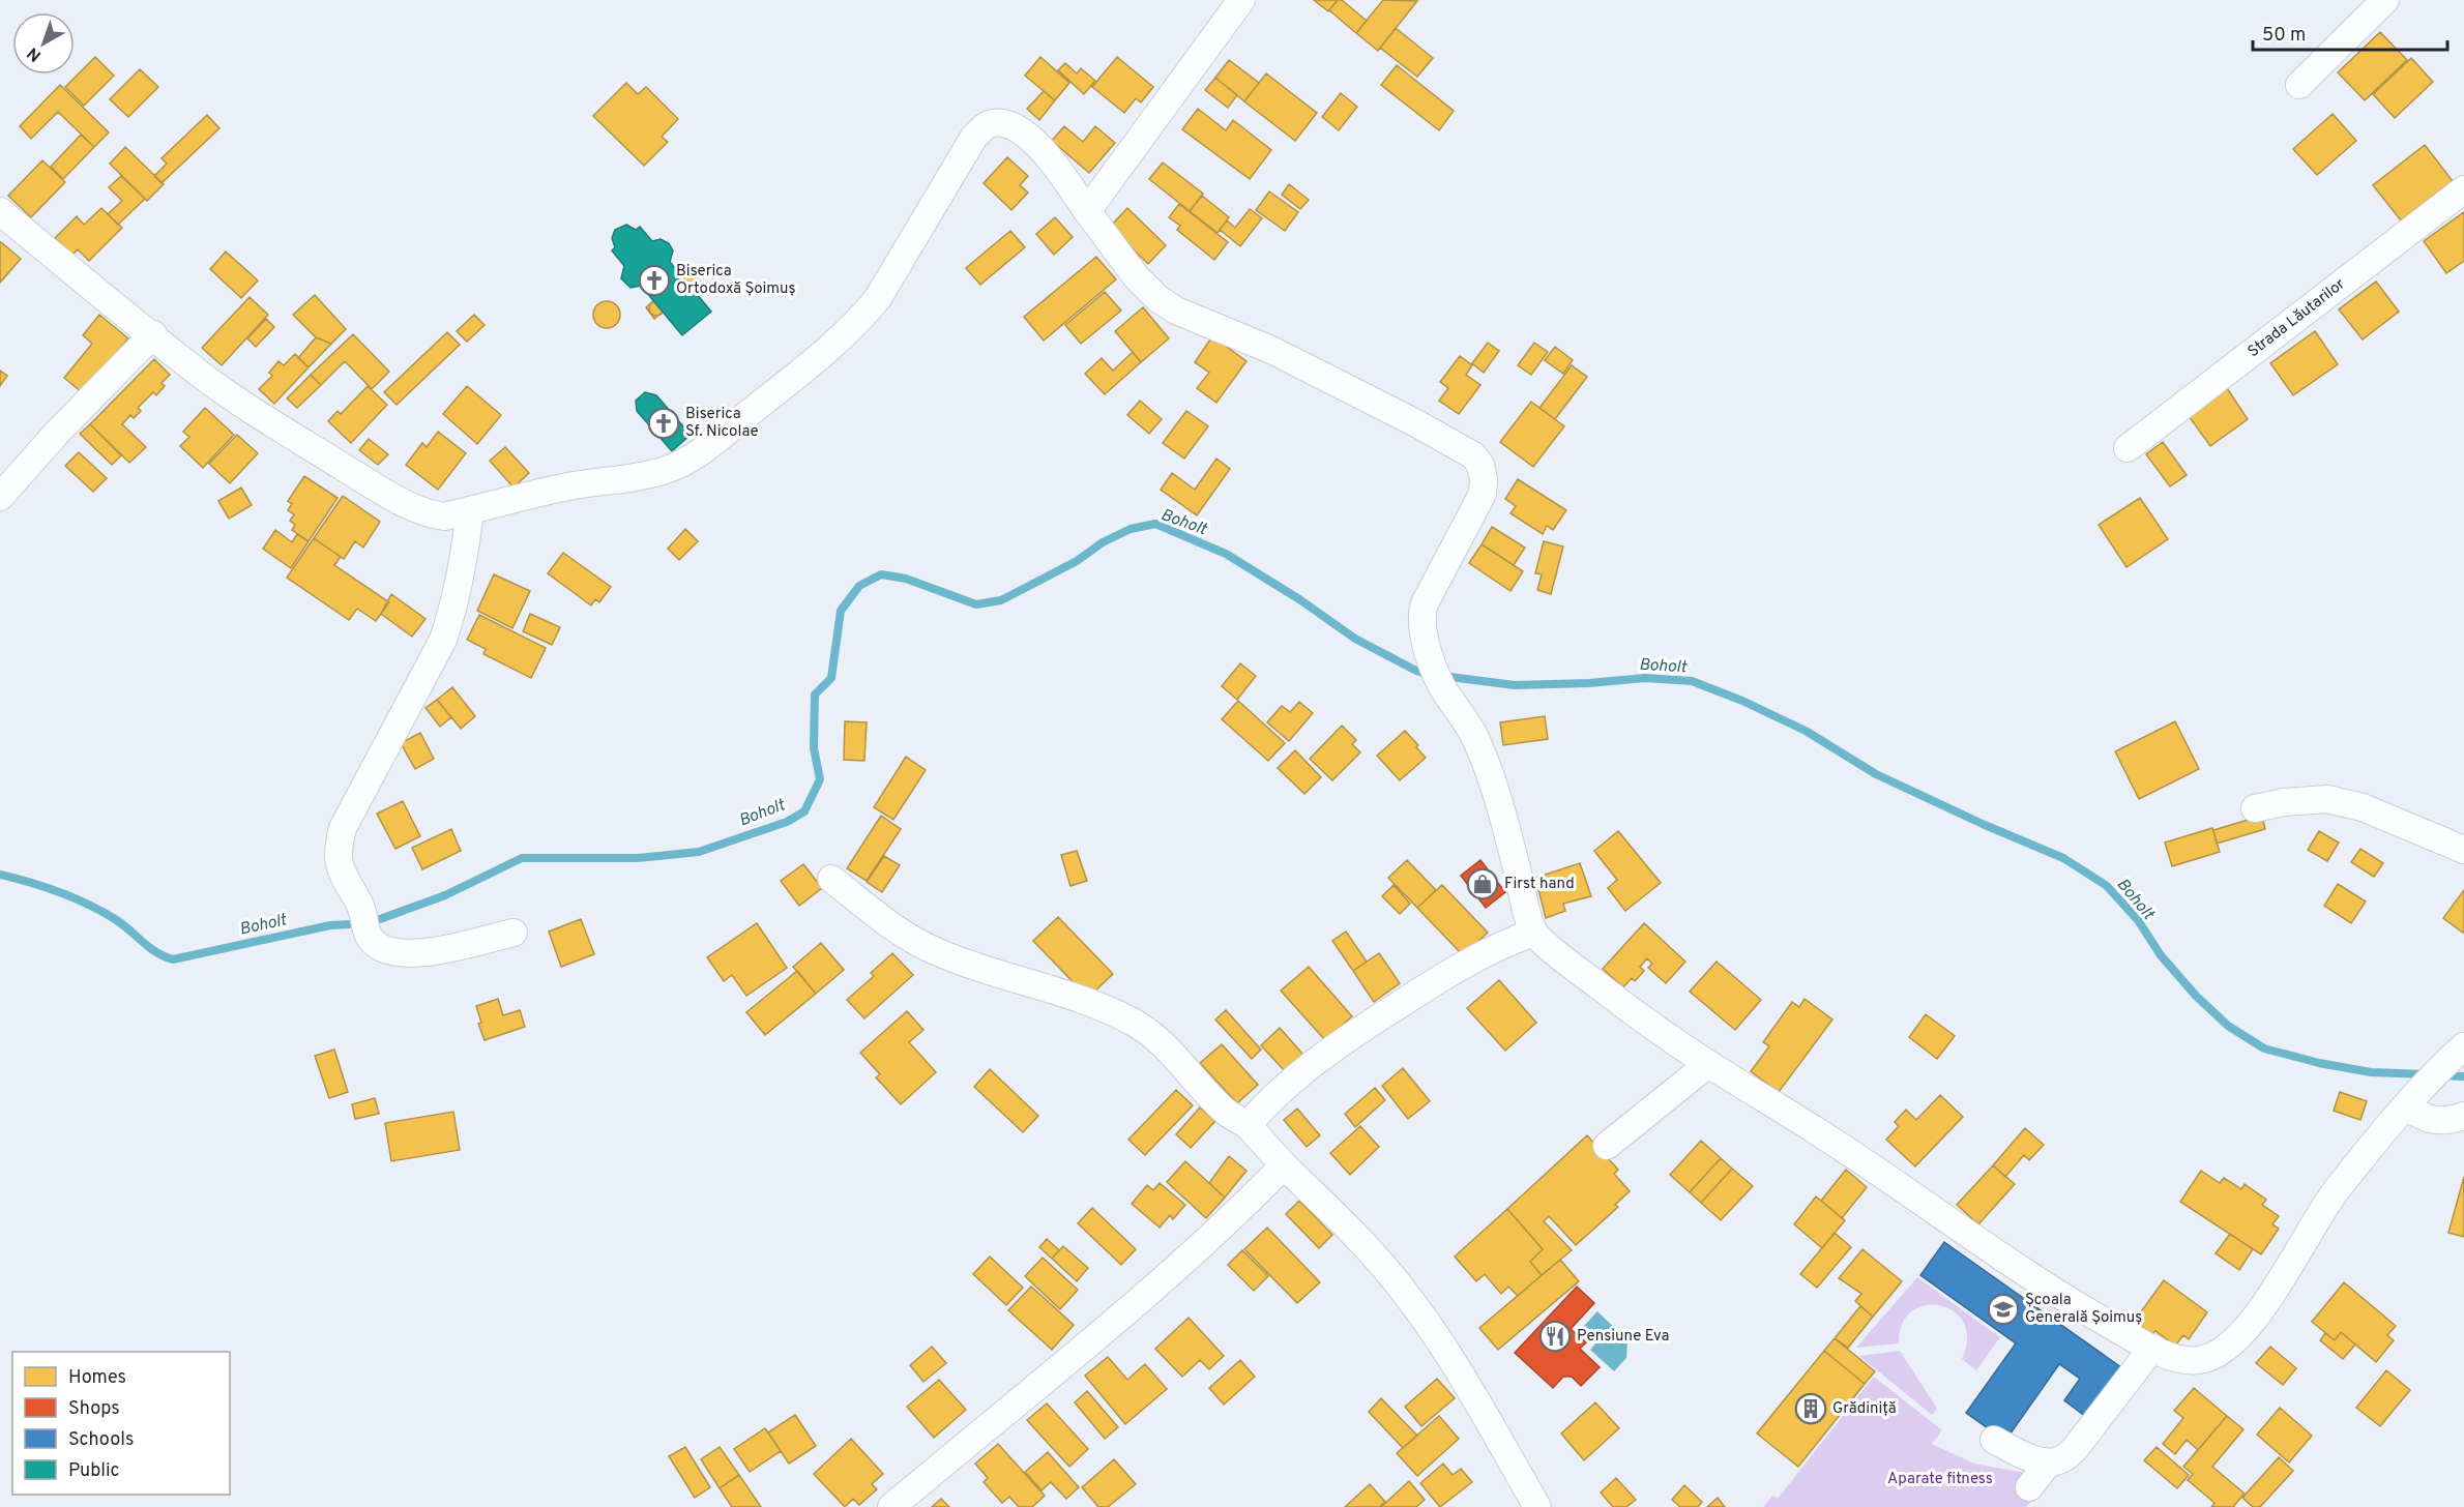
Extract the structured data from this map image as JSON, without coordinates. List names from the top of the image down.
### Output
{
  "streets": {
    "street": ["Strada Lăutarilor"]
  },
  "water": ["Boholt"],
  "parks": ["Aparate fitness"],
  "places": {
    "church": ["Biserica Ortodoxă Șoimuș", "Biserica Sf. Nicolae"],
    "shop": ["First hand"],
    "school or university": ["Școala Generală Șoimuș"],
    "restaurant": ["Pensiune Eva"],
    "building": ["Grădiniță"]
  },
  "legend": [
    "Homes",
    "Shops",
    "Schools",
    "Public"
  ],
  "scale_bar": "50 m",
  "north": "bottom left"
}
